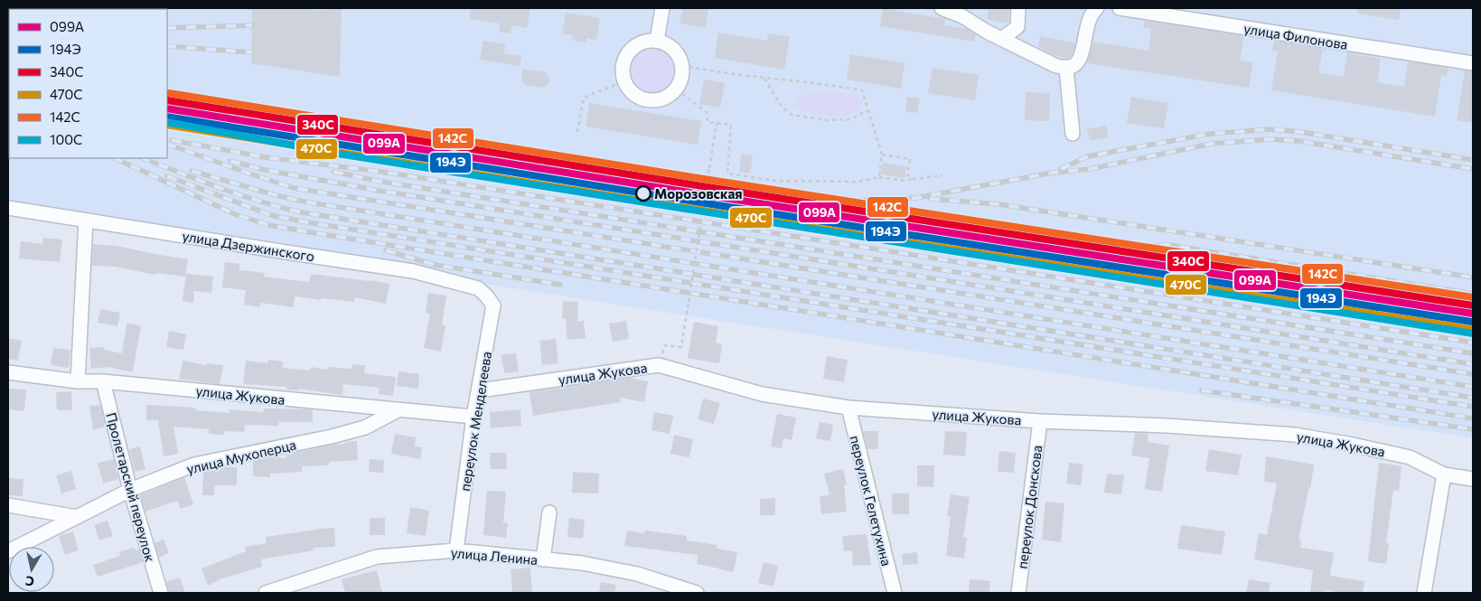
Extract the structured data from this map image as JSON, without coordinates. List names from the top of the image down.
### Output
{
  "streets": {
    "street": [
      "улица Филонова",
      "улица Дзержинского",
      "улица Жукова",
      "переулок Менделеева",
      "улица Мухоперца",
      "Пролетарский переулок",
      "переулок Гелетухина",
      "переулок Донскова",
      "улица Ленина"
    ]
  },
  "crossings": [
    ["улица Дзержинского", "переулок Менделеева"],
    ["улица Жукова", "переулок Менделеева"],
    ["улица Жукова", "улица Мухоперца"],
    ["улица Жукова", "Пролетарский переулок"],
    ["улица Жукова", "переулок Гелетухина"],
    ["улица Жукова", "переулок Донскова"],
    ["переулок Менделеева", "улица Ленина"],
    ["улица Мухоперца", "Пролетарский переулок"]
  ],
  "places": ["Морозовская"],
  "lines": [
    "transit line 142С",
    "transit line 340С",
    "transit line 099А",
    "transit line 194Э",
    "transit line 100C",
    "transit line 470С"
  ],
  "legend": [
    "099А",
    "194Э",
    "340С",
    "470С",
    "142С",
    "100C"
  ],
  "north": "bottom"
}
